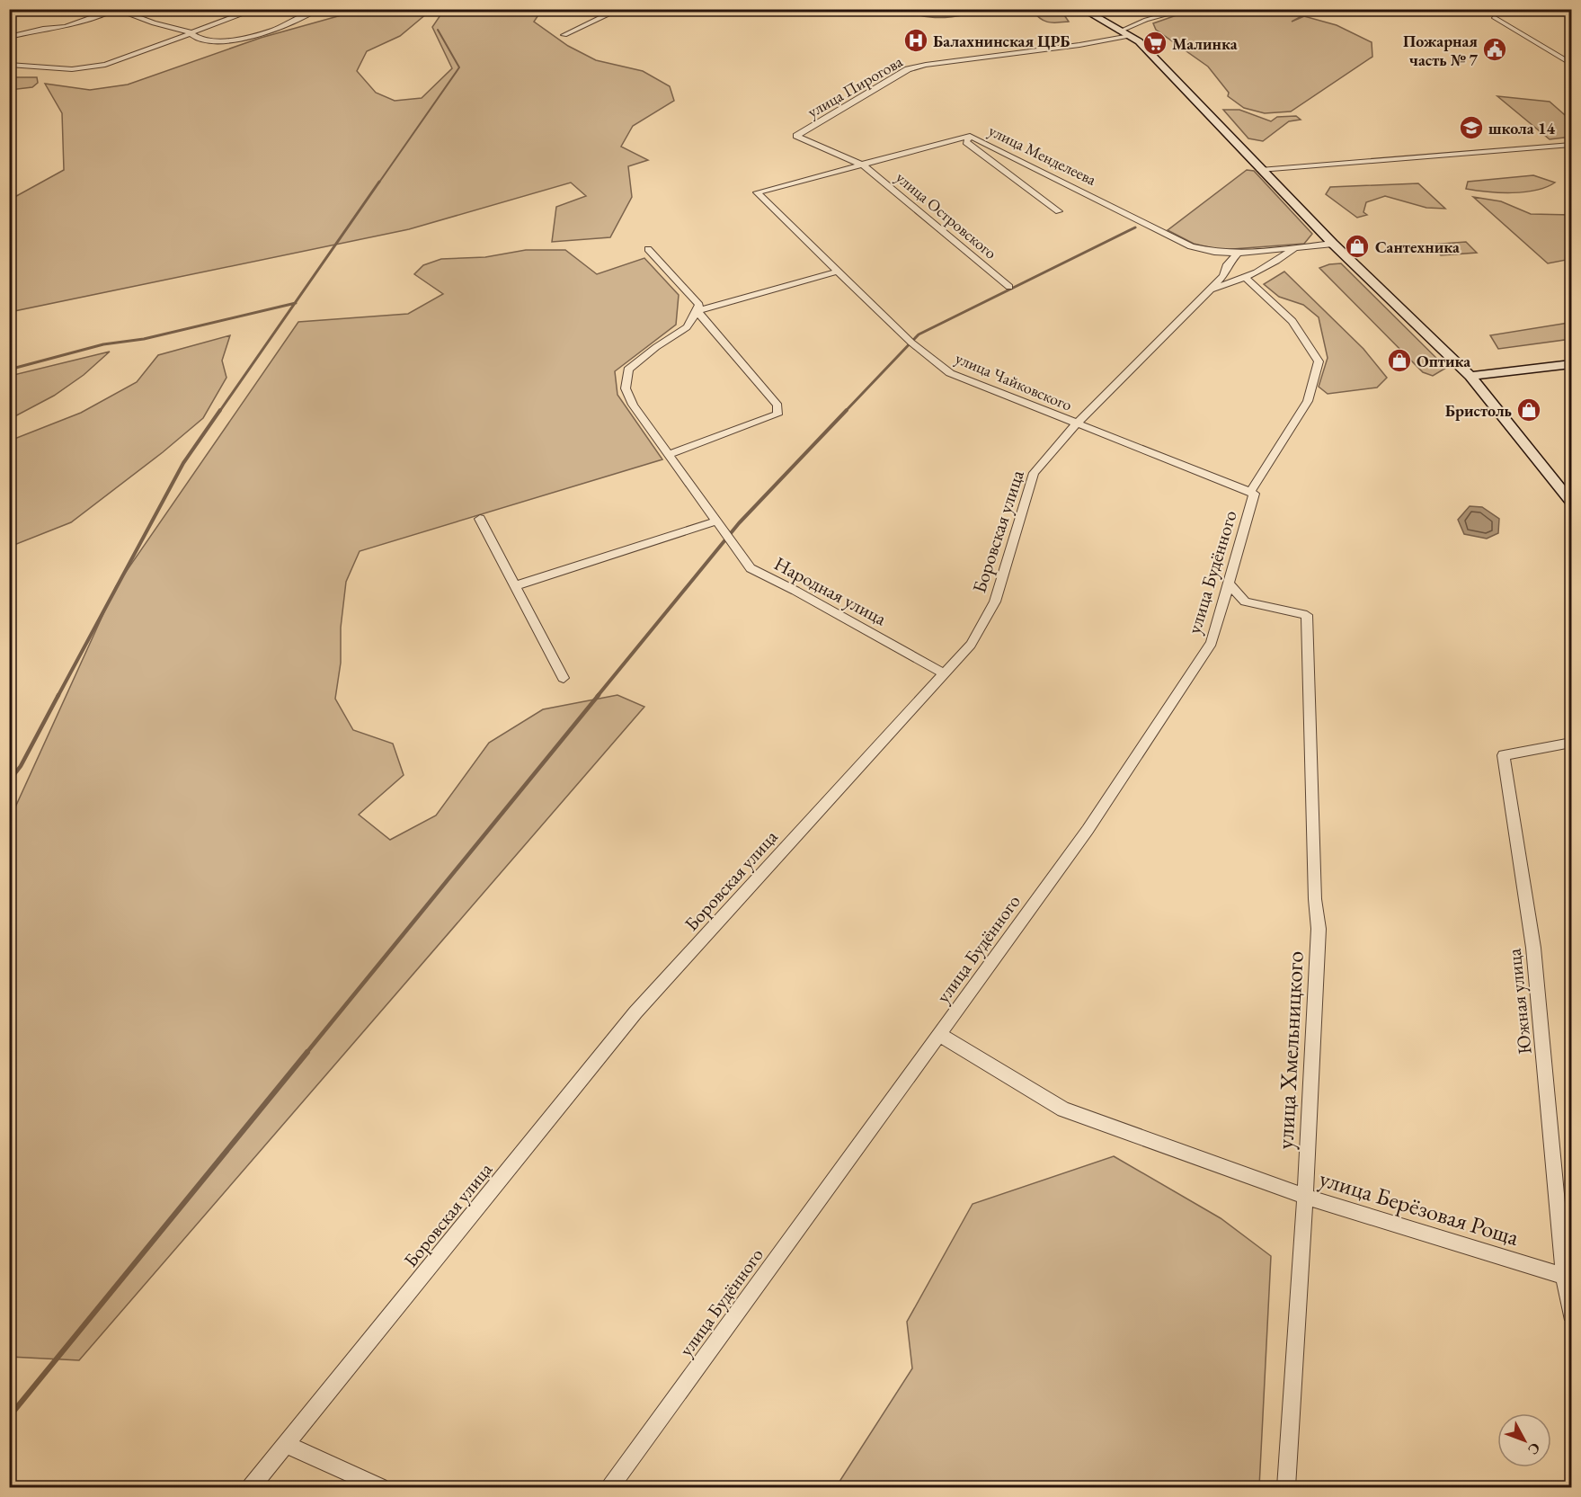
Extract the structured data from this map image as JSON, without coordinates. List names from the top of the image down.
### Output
{
  "streets": {
    "street": [
      "улица Пирогова",
      "улица Менделеева",
      "улица Островского",
      "улица Чайковского",
      "Боровская улица",
      "улица Будённого",
      "Народная улица",
      "Южная улица",
      "улица Хмельницкого",
      "улица Берёзовая Роща"
    ]
  },
  "crossings": [
    ["улица Пирогова", "улица Островского"],
    ["улица Пирогова", "улица Чайковского"],
    ["улица Менделеева", "Боровская улица"],
    ["улица Островского", "улица Чайковского"],
    ["улица Чайковского", "Боровская улица"],
    ["улица Чайковского", "улица Будённого"],
    ["Боровская улица", "улица Будённого"],
    ["Боровская улица", "Народная улица"],
    ["улица Будённого", "улица Хмельницкого"],
    ["улица Будённого", "улица Берёзовая Роща"],
    ["Южная улица", "улица Берёзовая Роща"],
    ["улица Хмельницкого", "улица Берёзовая Роща"]
  ],
  "places": {
    "hospital": ["Балахнинская ЦРБ"],
    "supermarket": ["Малинка"],
    "public building": ["Пожарная часть № 7"],
    "school or university": ["школа 14"],
    "shop": ["Сантехника", "Оптика", "Бристоль"]
  },
  "north": "bottom right"
}
